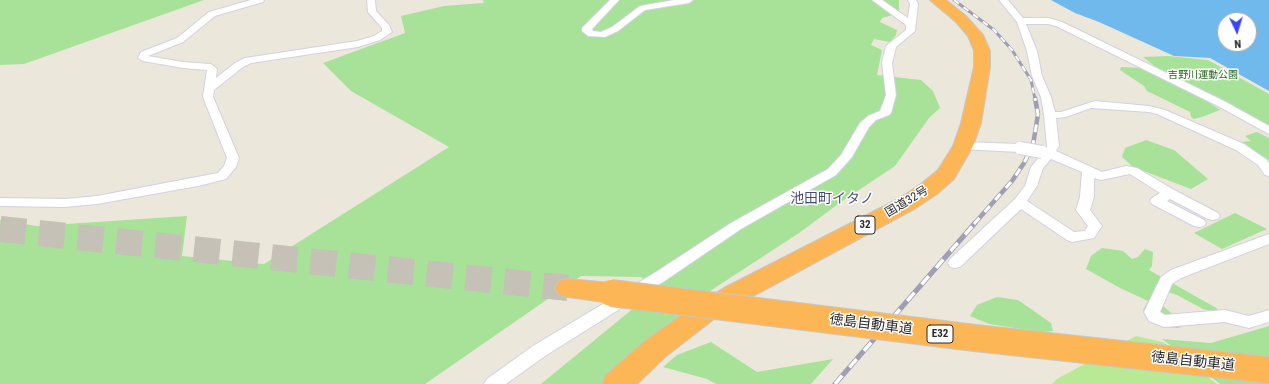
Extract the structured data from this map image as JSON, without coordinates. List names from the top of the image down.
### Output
{
  "streets": {
    "highway": [
      "国道32号",
      "32",
      "徳島自動車道",
      "E32"
    ]
  },
  "districts": ["池田町イタノ"],
  "parks": ["吉野川運動公園"],
  "north": "bottom"
}
